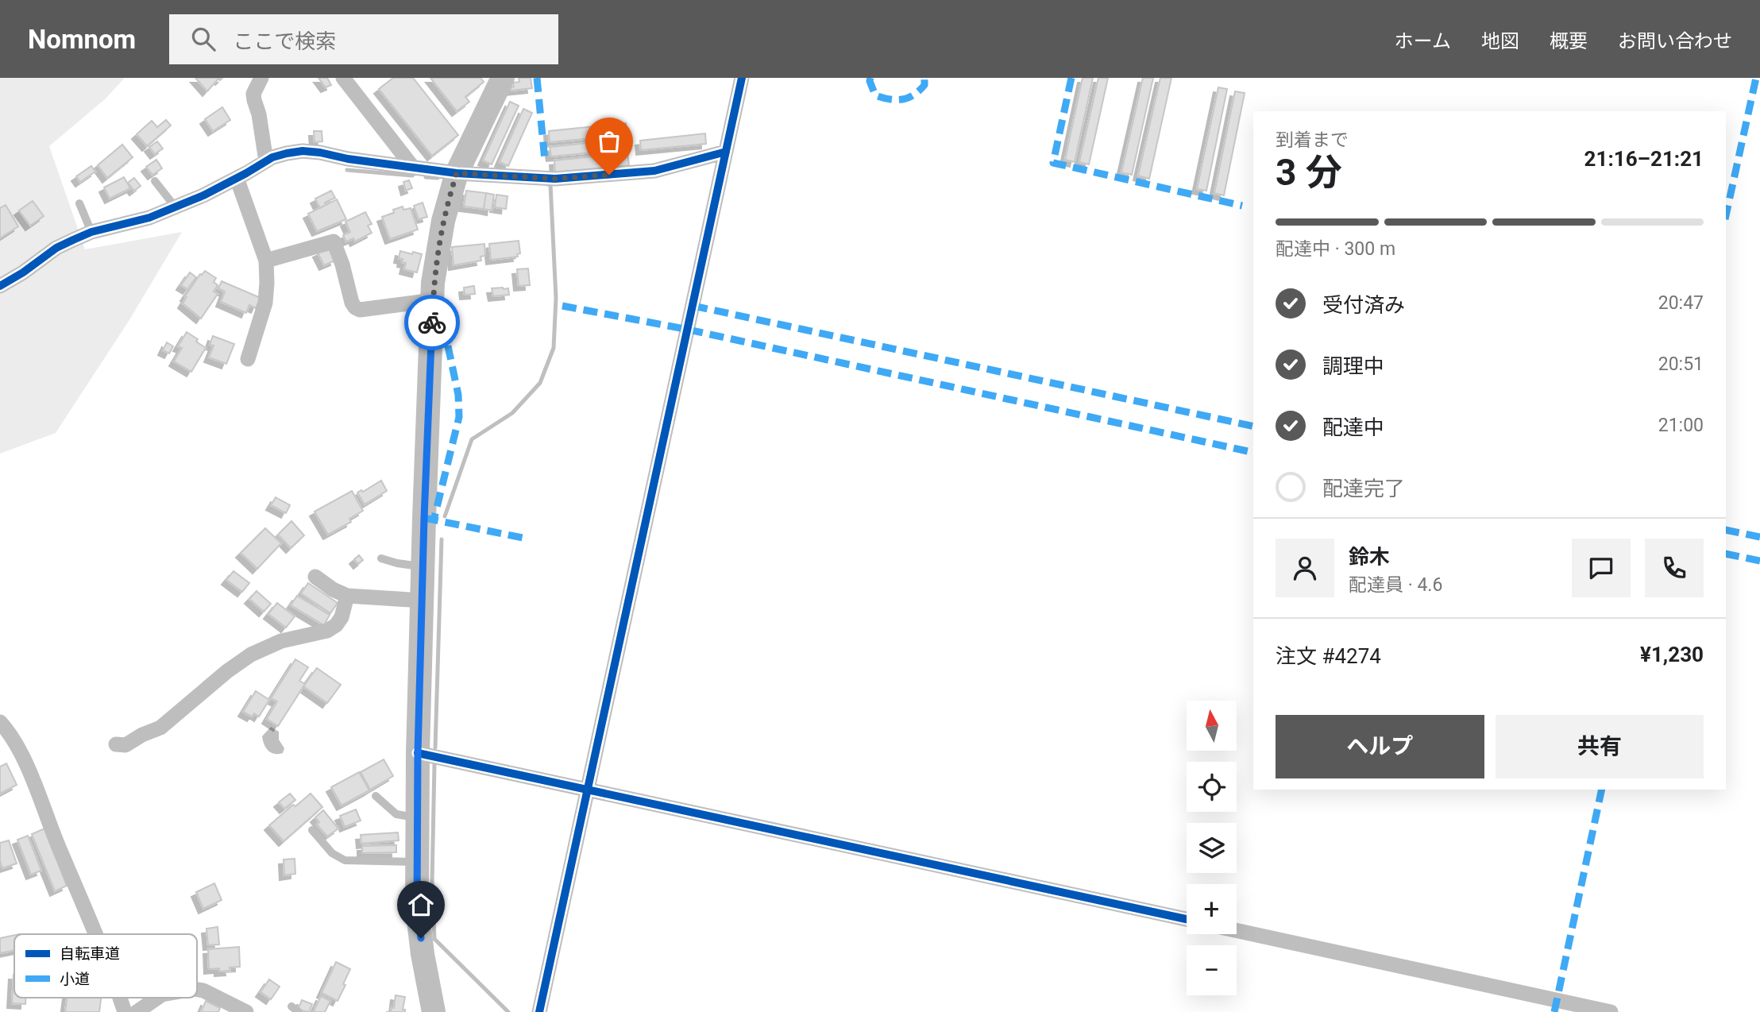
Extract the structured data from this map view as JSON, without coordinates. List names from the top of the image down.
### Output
{
  "legend": ["自転車道", "小道"],
  "north": "top",
  "page": {
    "header": "Nomnom",
    "search": "ここで検索",
    "nav": [
      "ホーム",
      "地図",
      "概要",
      "お問い合わせ"
    ],
    "heading": ["3 分", "到着まで", "21:16–21:21"],
    "panel": [
      "鈴木",
      "配達員 · 4.6",
      "注文 #4274",
      "¥1,230"
    ],
    "bar": "配達中 · 300 m",
    "list": [
      ["受付済み", "20:47"],
      ["調理中", "20:51"],
      ["配達中", "21:00"],
      "配達完了"
    ],
    "map_buttons": ["+", "−"],
    "buttons": ["ヘルプ", "共有"]
  }
}
